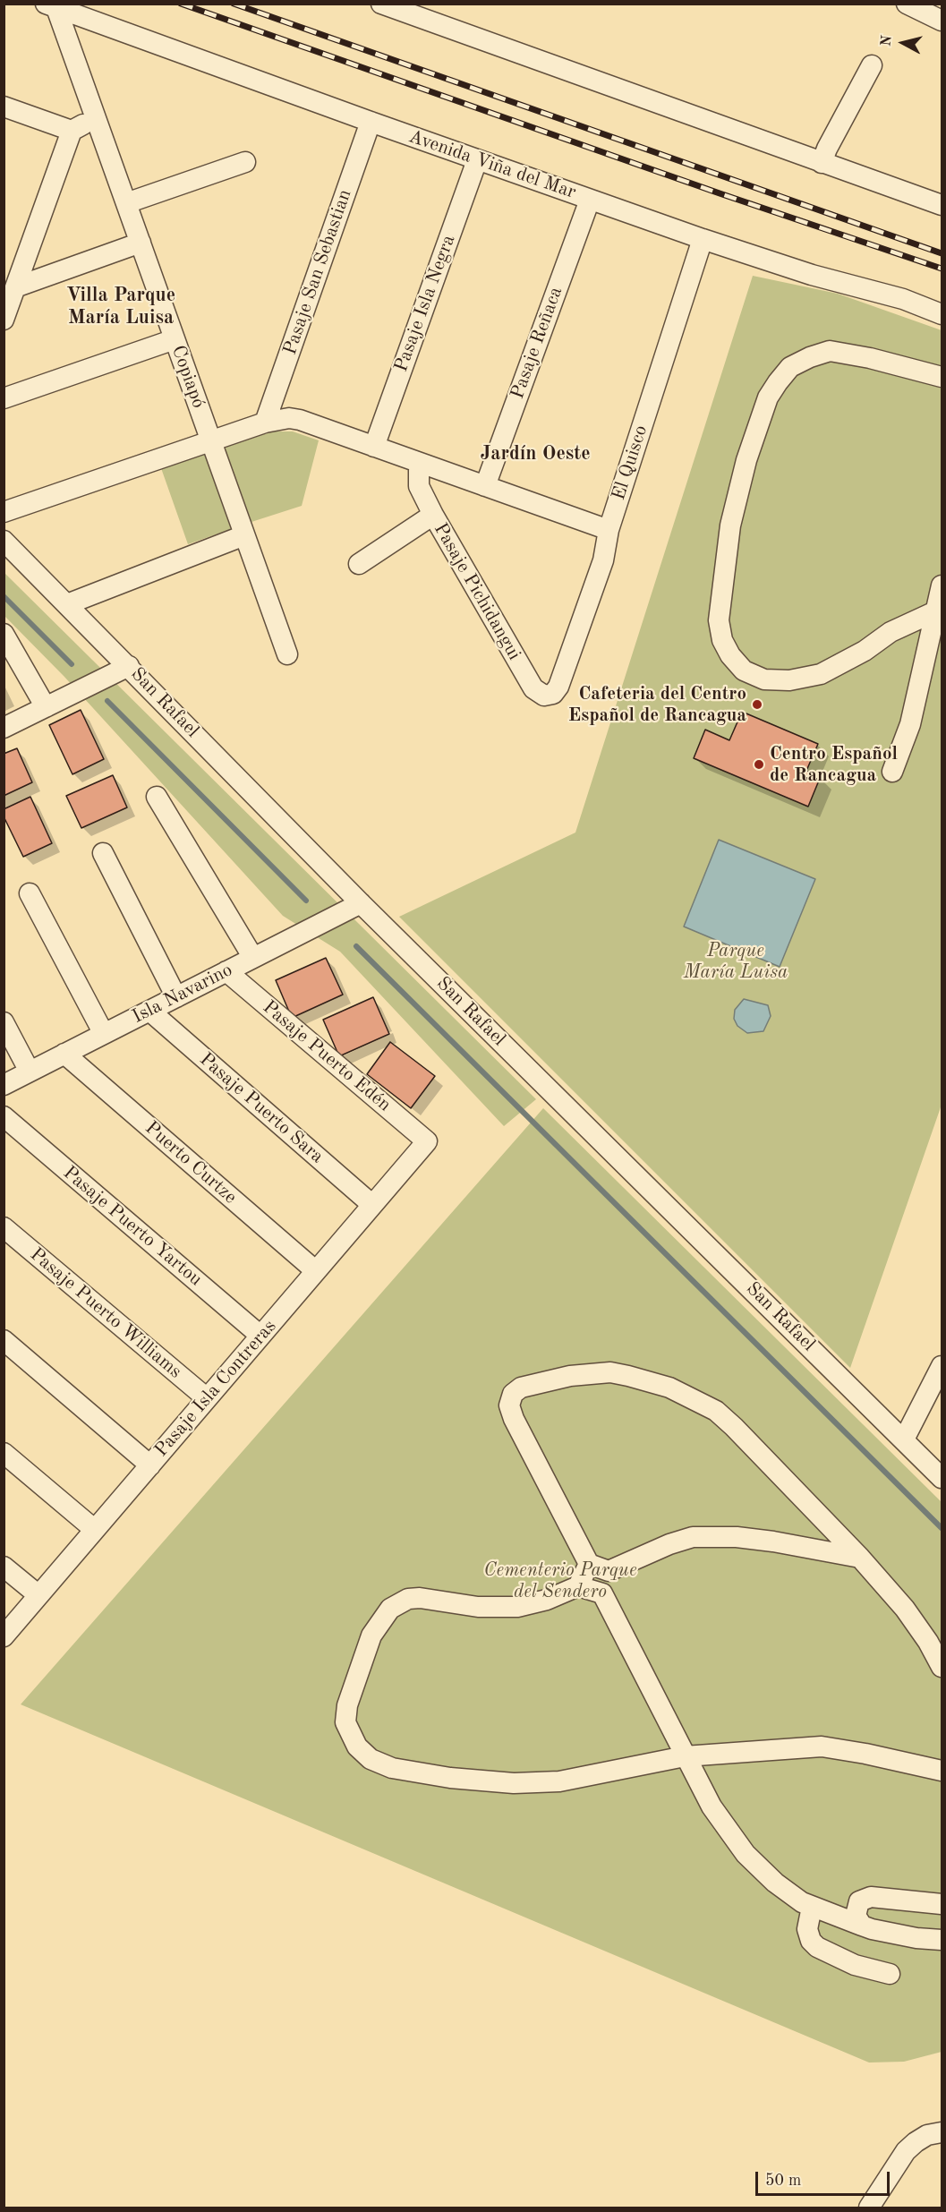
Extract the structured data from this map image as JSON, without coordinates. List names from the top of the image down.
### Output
{
  "streets": {
    "street": [
      "Avenida Viña del Mar",
      "Pasaje San Sebastian",
      "Pasaje Isla Negra",
      "Pasaje Reñaca",
      "Copiapó",
      "El Quisco",
      "Pasaje Pichidangui",
      "San Rafael",
      "Isla Navarino",
      "Pasaje Puerto Edén",
      "Pasaje Puerto Sara",
      "Puerto Curtze",
      "Pasaje Puerto Yartou",
      "Pasaje Puerto Williams",
      "Pasaje Isla Contreras"
    ]
  },
  "crossings": [
    ["Avenida Viña del Mar", "Pasaje San Sebastian"],
    ["Avenida Viña del Mar", "Pasaje Isla Negra"],
    ["Avenida Viña del Mar", "Pasaje Reñaca"],
    ["Avenida Viña del Mar", "Copiapó"],
    ["Avenida Viña del Mar", "El Quisco"],
    ["El Quisco", "Pasaje Pichidangui"],
    ["San Rafael", "Isla Navarino"],
    ["Isla Navarino", "Pasaje Puerto Edén"],
    ["Isla Navarino", "Pasaje Puerto Sara"],
    ["Isla Navarino", "Puerto Curtze"],
    ["Pasaje Puerto Edén", "Pasaje Isla Contreras"],
    ["Pasaje Puerto Sara", "Pasaje Isla Contreras"],
    ["Puerto Curtze", "Pasaje Isla Contreras"],
    ["Pasaje Puerto Yartou", "Pasaje Isla Contreras"],
    ["Pasaje Puerto Williams", "Pasaje Isla Contreras"]
  ],
  "districts": ["Villa Parque María Luisa", "Jardín Oeste"],
  "parks": ["Parque María Luisa", "Cementerio Parque del Sendero"],
  "places": ["Cafeteria del Centro Español de Rancagua", "Centro Español de Rancagua"],
  "scale_bar": "50 m",
  "north": "left"
}
